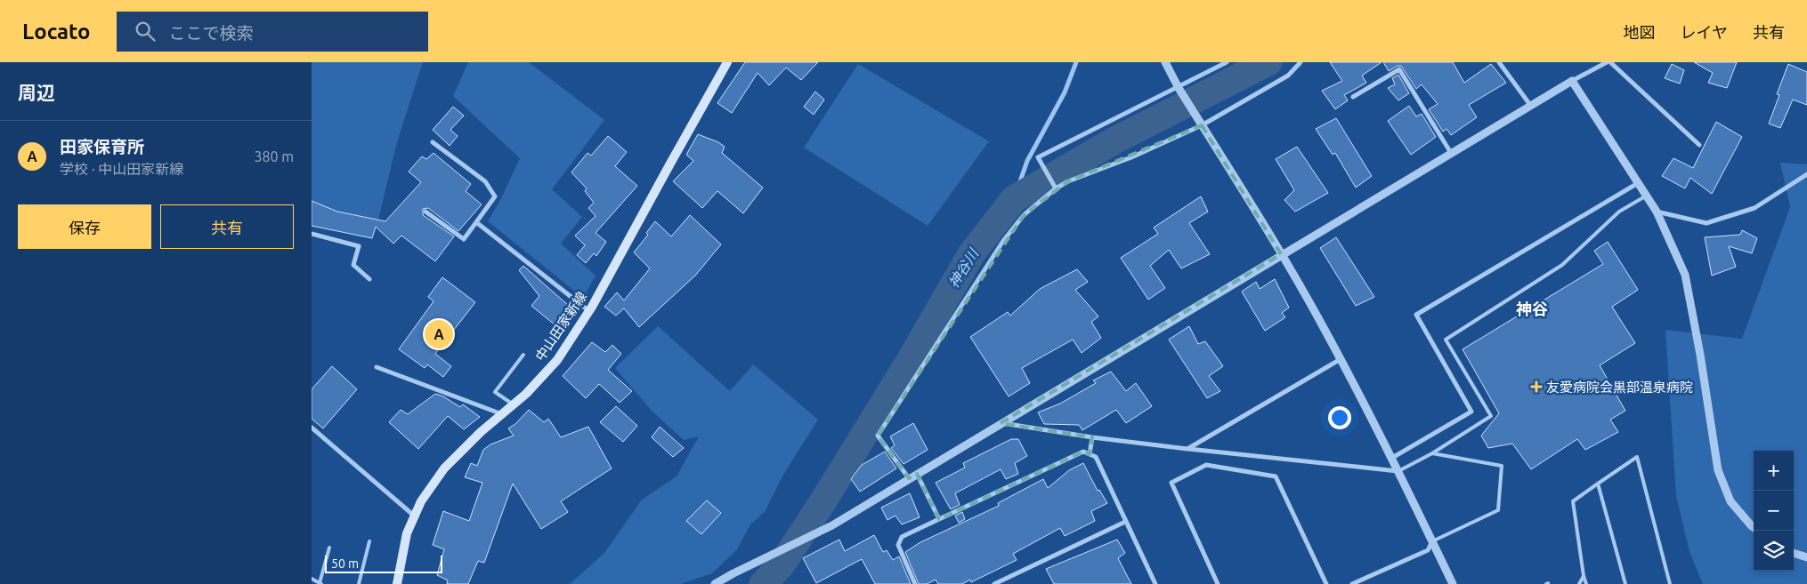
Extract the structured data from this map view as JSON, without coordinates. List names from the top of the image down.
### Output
{
  "streets": {
    "main road": ["中山田家新線"]
  },
  "districts": ["神谷"],
  "water": ["神谷川"],
  "places": {
    "health": ["友愛病院会黒部温泉病院"]
  },
  "scale_bar": "50 m",
  "page": {
    "header": "Locato",
    "search": "ここで検索",
    "nav": ["地図", "レイヤ", "共有"],
    "heading": "周辺",
    "list": [
      {
        "mark": "A",
        "name": "田家保育所",
        "note": "学校 · 中山田家新線",
        "value": "380 m"
      }
    ],
    "buttons": ["保存", "共有"],
    "pins": "A",
    "map_buttons": ["+", "−"],
    "scale": "50 m"
  }
}
